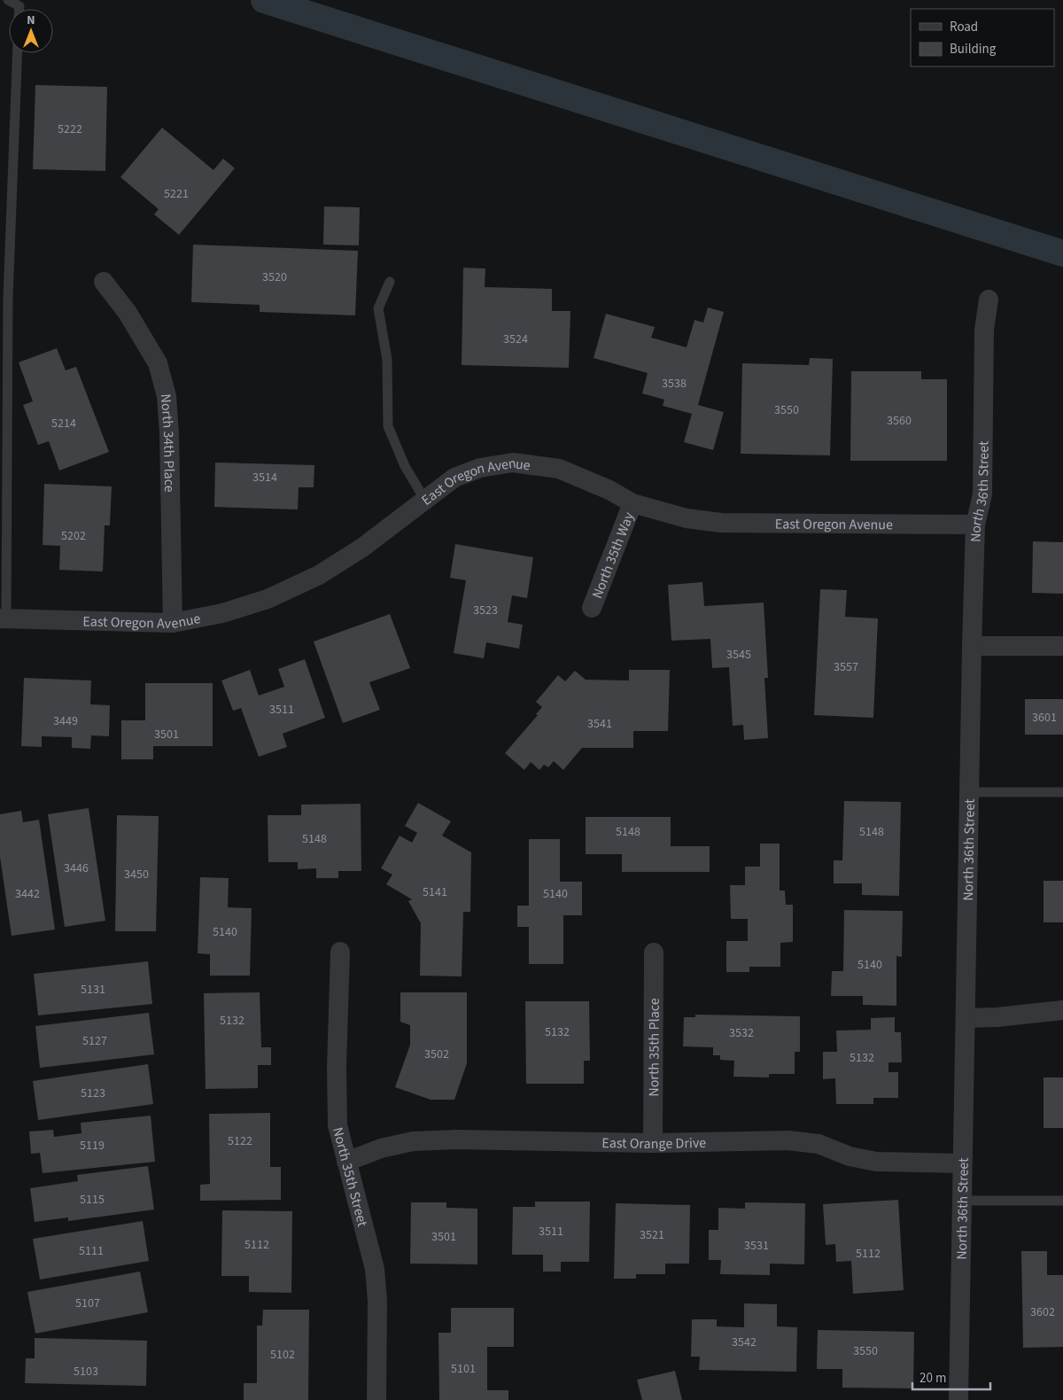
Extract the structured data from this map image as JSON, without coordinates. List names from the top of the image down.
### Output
{
  "streets": {
    "street": [
      "North 34th Place",
      "East Oregon Avenue",
      "North 36th Street",
      "North 35th Way",
      "North 35th Place",
      "East Orange Drive",
      "North 35th Street"
    ]
  },
  "crossings": [
    ["North 34th Place", "East Oregon Avenue"],
    ["East Oregon Avenue", "North 36th Street"],
    ["East Oregon Avenue", "North 35th Way"],
    ["North 36th Street", "East Orange Drive"],
    ["North 35th Place", "East Orange Drive"],
    ["East Orange Drive", "North 35th Street"]
  ],
  "house_numbers": [
    "5222",
    "5221",
    "3520",
    "3524",
    "3538",
    "3550",
    "3560",
    "5214",
    "3514",
    "5202",
    "3523",
    "3545",
    "3557",
    "3511",
    "3601",
    "3449",
    "3541",
    "3501",
    "5148",
    "5148",
    "5148",
    "3446",
    "3450",
    "5141",
    "3442",
    "5140",
    "5140",
    "5140",
    "5131",
    "5132",
    "5132",
    "3532",
    "5127",
    "3502",
    "5132",
    "5123",
    "5122",
    "5119",
    "5115",
    "3511",
    "3521",
    "3501",
    "5112",
    "3531",
    "5111",
    "5112",
    "5107",
    "3602",
    "3542",
    "3550",
    "5102",
    "5101",
    "5103"
  ],
  "legend": ["Road", "Building"],
  "scale_bar": "20 m",
  "north": "top"
}
